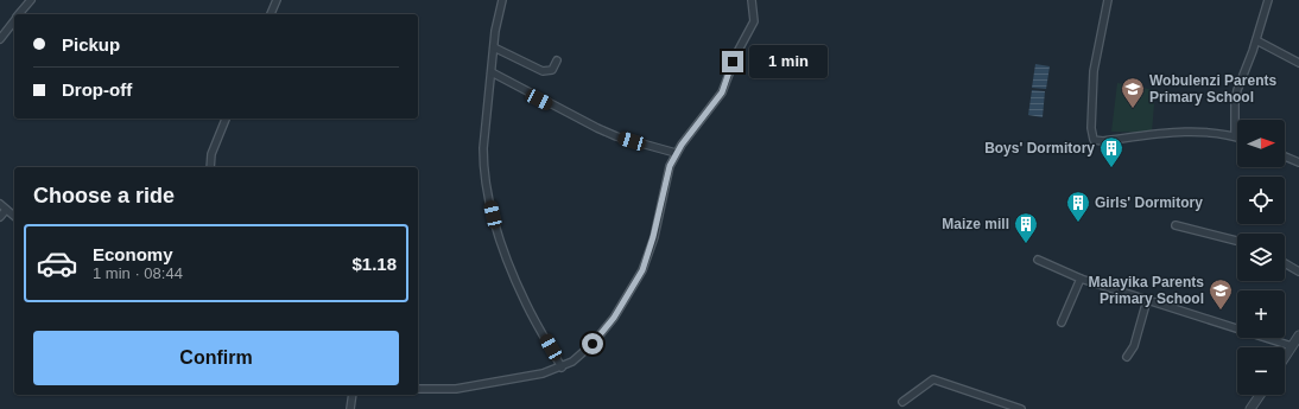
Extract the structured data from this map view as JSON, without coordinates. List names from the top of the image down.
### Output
{
  "places": {
    "school or university": ["Wobulenzi Parents Primary School", "Malayika Parents Primary School"],
    "building": ["Boys' Dormitory", "Girls' Dormitory", "Maize mill"]
  },
  "north": "right",
  "page": {
    "banner": ["Pickup", "Drop-off"],
    "bubble": "1 min",
    "map_buttons": ["+", "−"],
    "heading": "Choose a ride",
    "list": [
      {
        "name": "Economy",
        "note": "1 min · 08:44",
        "value": "$1.18"
      }
    ],
    "buttons": "Confirm"
  }
}
